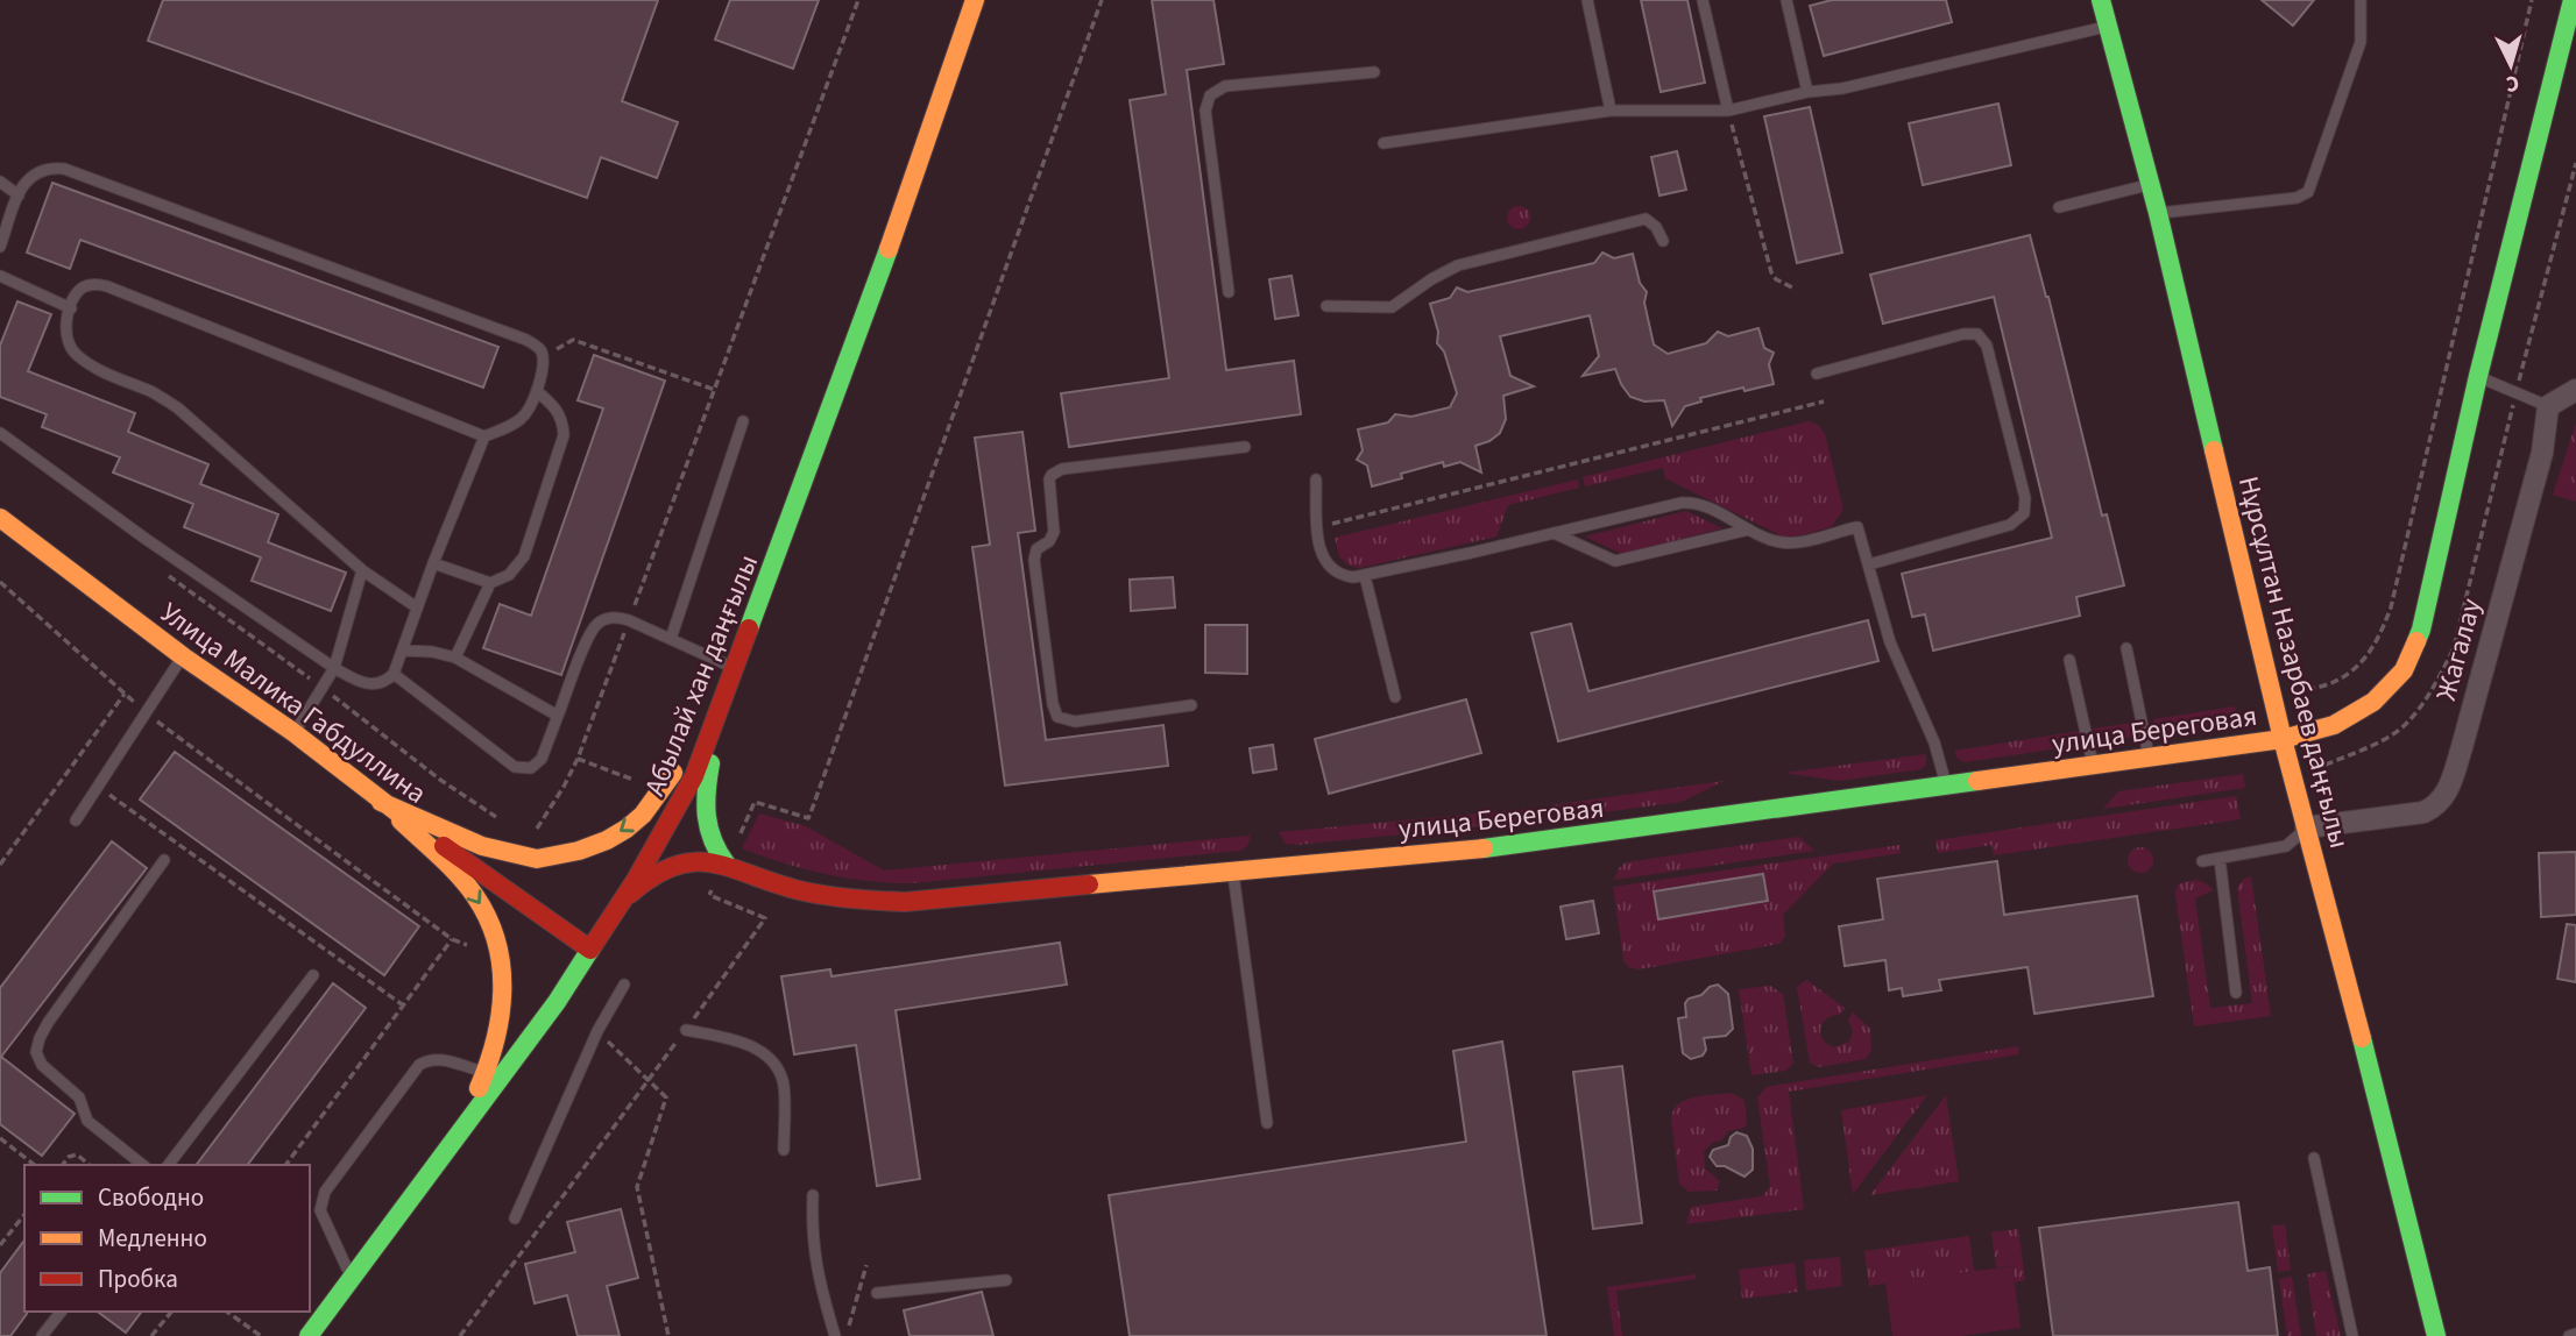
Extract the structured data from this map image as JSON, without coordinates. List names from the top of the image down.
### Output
{
  "streets": {
    "main road": [
      "Нұрсұлтан Назарбаев даңғылы",
      "Абылай хан даңғылы",
      "Улица Малика Габдуллина",
      "улица Береговая"
    ],
    "street": ["Жагалау"]
  },
  "crossings": [
    ["Жагалау", "Нұрсұлтан Назарбаев даңғылы"],
    ["Нұрсұлтан Назарбаев даңғылы", "улица Береговая"],
    ["Абылай хан даңғылы", "Улица Малика Габдуллина"],
    ["Абылай хан даңғылы", "улица Береговая"]
  ],
  "legend": ["Свободно", "Медленно", "Пробка"],
  "north": "bottom"
}
